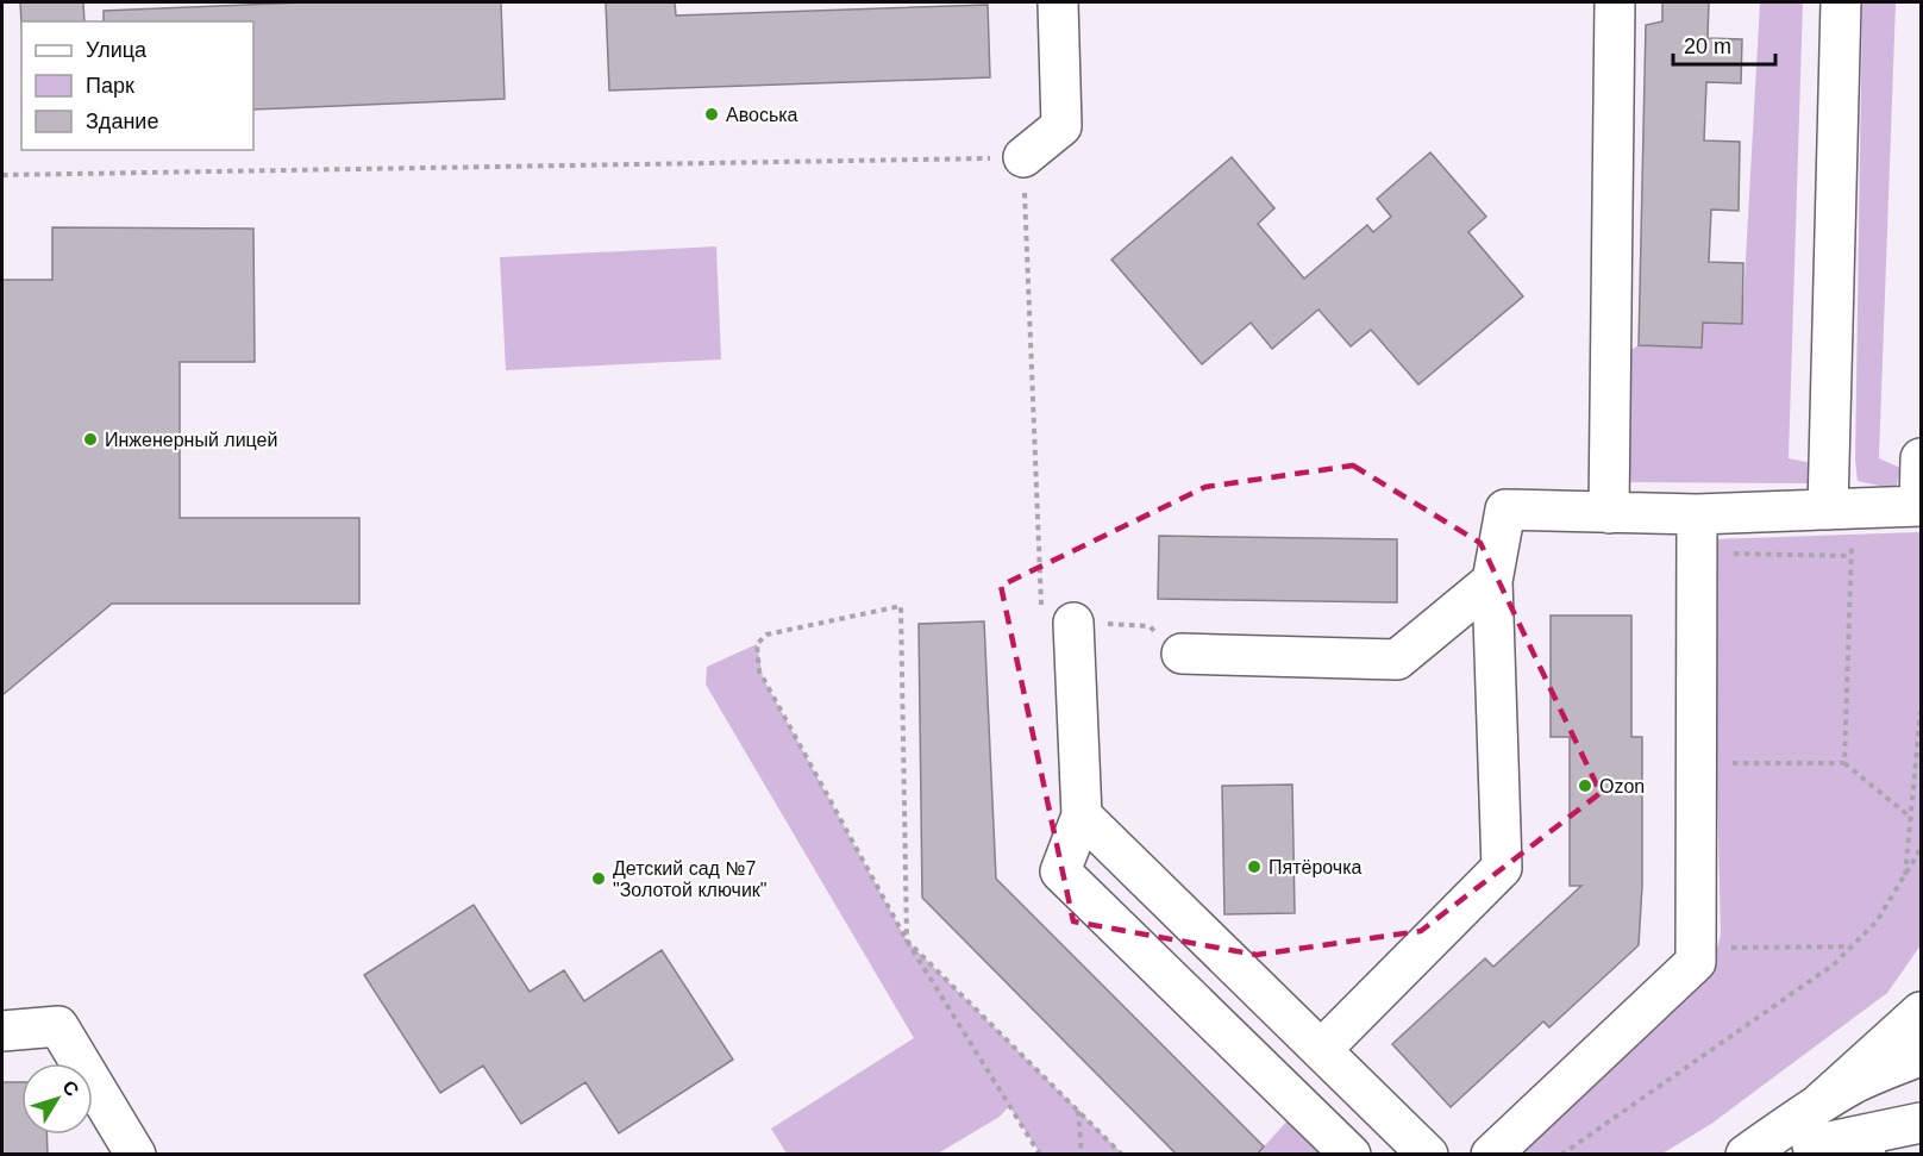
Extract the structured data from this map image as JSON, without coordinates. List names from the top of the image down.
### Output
{
  "places": [
    "Авоська",
    "Инженерный лицей",
    "Ozon",
    "Пятёрочка",
    "Детский сад №7 \"Золотой ключик\""
  ],
  "legend": ["Улица", "Парк", "Здание"],
  "scale_bar": "20 m",
  "north": "top right"
}
